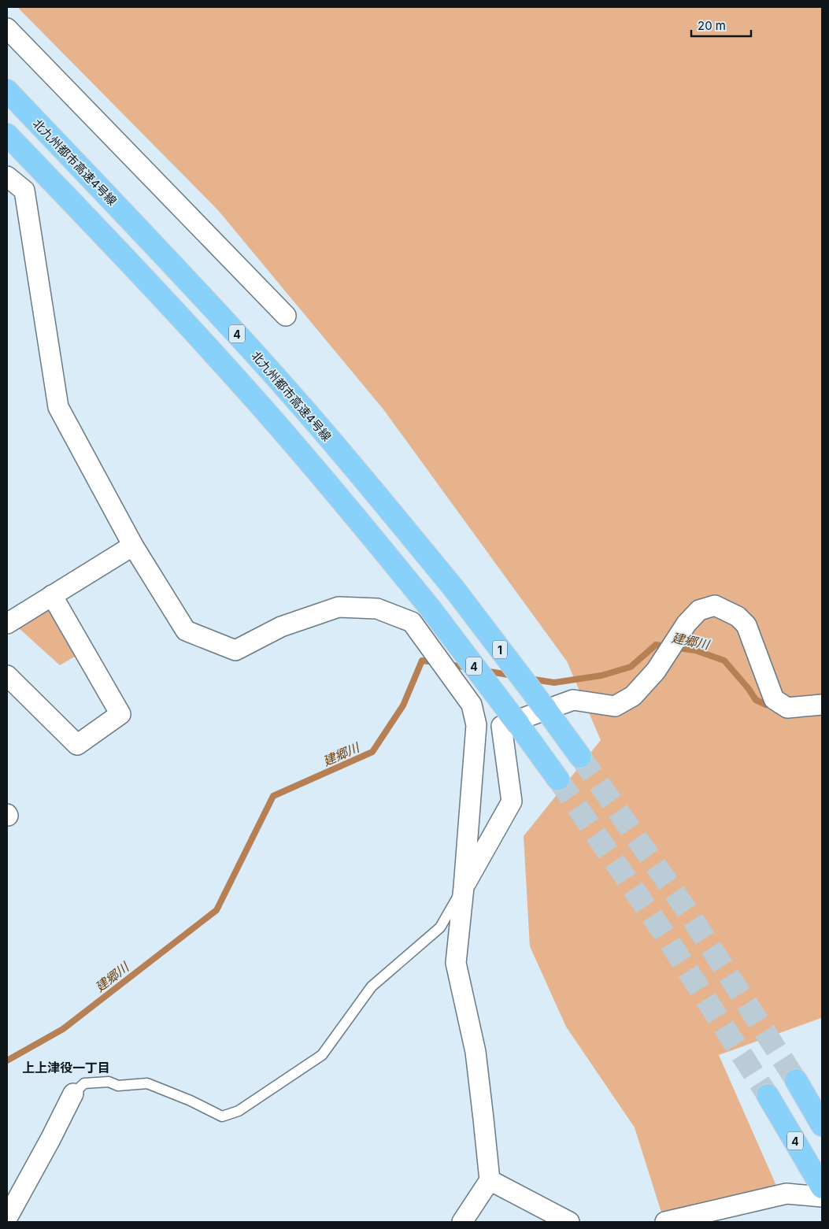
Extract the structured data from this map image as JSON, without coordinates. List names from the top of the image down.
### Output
{
  "streets": {
    "highway": ["北九州都市高速4号線", "4", "1"]
  },
  "crossings": [
    ["北九州都市高速4号線", "1"]
  ],
  "districts": ["上上津役一丁目"],
  "water": ["建郷川"],
  "scale_bar": "20 m"
}
